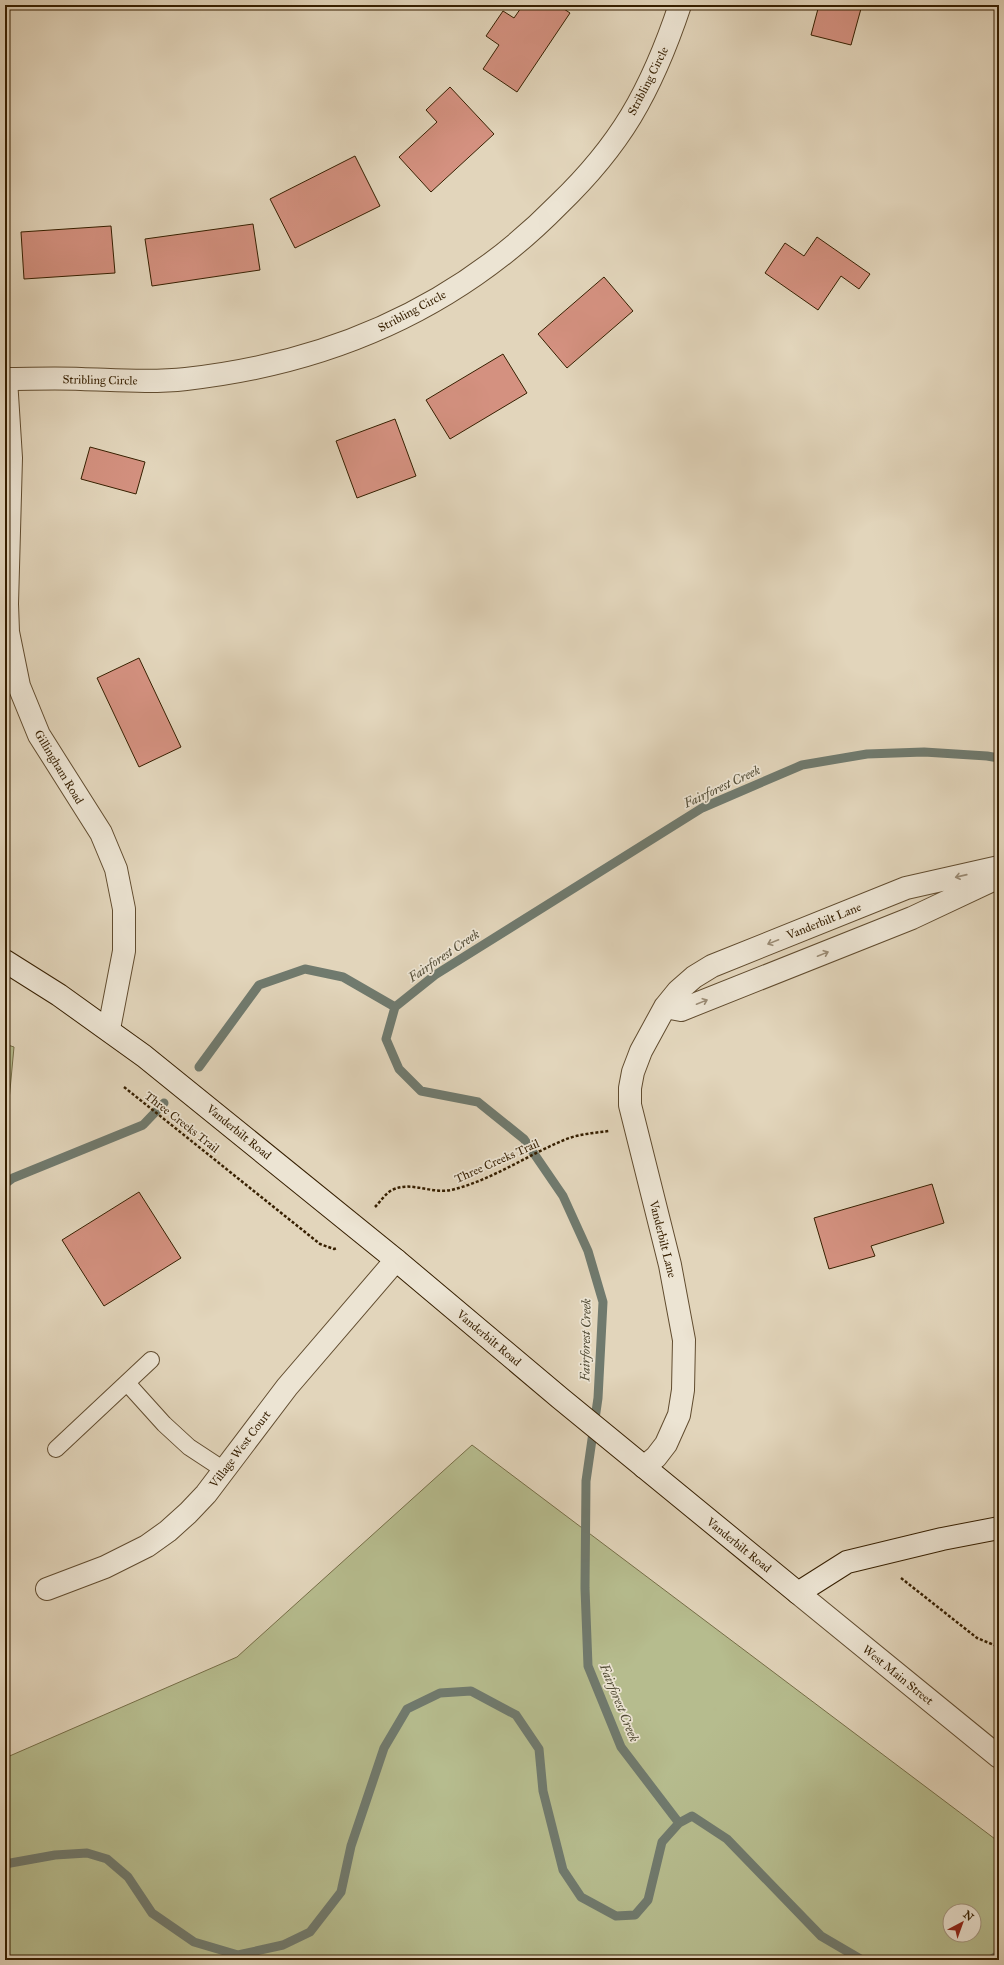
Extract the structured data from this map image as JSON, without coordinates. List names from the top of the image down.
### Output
{
  "streets": {
    "street": [
      "Stribling Circle",
      "Gillingham Road",
      "Vanderbilt Lane",
      "Vanderbilt Road",
      "Village West Court",
      "West Main Street"
    ],
    "path": ["Three Creeks Trail"]
  },
  "crossings": [
    ["Stribling Circle", "Gillingham Road"],
    ["Gillingham Road", "Vanderbilt Road"],
    ["Vanderbilt Lane", "Three Creeks Trail"],
    ["Vanderbilt Lane", "Vanderbilt Road"],
    ["Vanderbilt Road", "Village West Court"],
    ["Vanderbilt Road", "West Main Street"]
  ],
  "water": ["Fairforest Creek"],
  "north": "top right"
}
